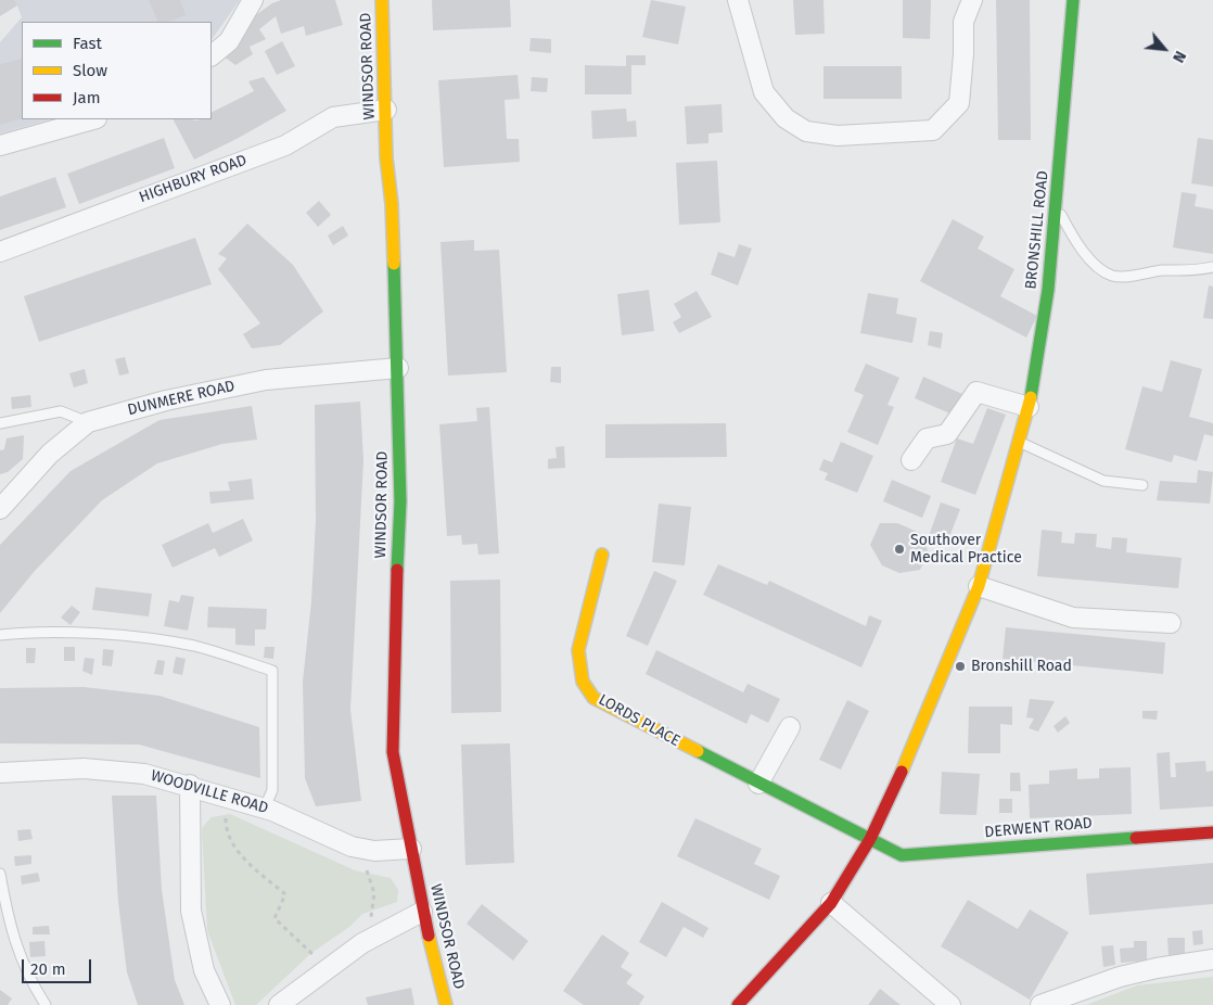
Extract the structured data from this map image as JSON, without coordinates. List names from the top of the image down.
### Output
{
  "streets": {
    "street": [
      "WINDSOR ROAD",
      "HIGHBURY ROAD",
      "BRONSHILL ROAD",
      "DUNMERE ROAD",
      "LORDS PLACE",
      "WOODVILLE ROAD",
      "DERWENT ROAD"
    ]
  },
  "crossings": [
    ["WINDSOR ROAD", "HIGHBURY ROAD"],
    ["WINDSOR ROAD", "DUNMERE ROAD"],
    ["WINDSOR ROAD", "WOODVILLE ROAD"],
    ["BRONSHILL ROAD", "LORDS PLACE"],
    ["BRONSHILL ROAD", "DERWENT ROAD"],
    ["LORDS PLACE", "DERWENT ROAD"]
  ],
  "places": ["Southover Medical Practice", "Bronshill Road"],
  "legend": ["Fast", "Slow", "Jam"],
  "scale_bar": "20 m",
  "north": "bottom right"
}
